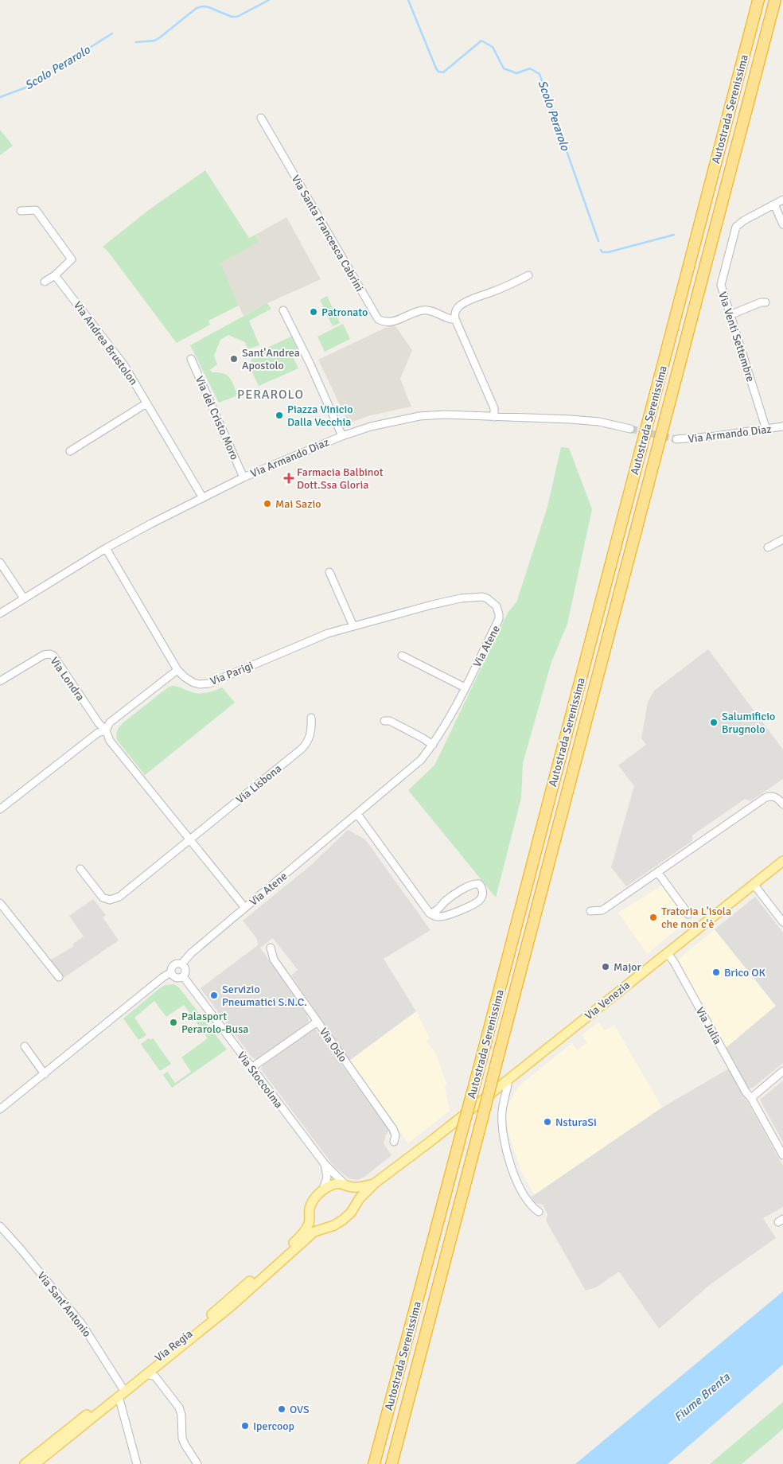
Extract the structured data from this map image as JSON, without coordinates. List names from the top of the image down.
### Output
{
  "streets": {
    "highway": ["Autostrada Serenissima"],
    "main road": ["Via Venezia", "Via Regia"],
    "street": [
      "Via Santa Francesca Cabrini",
      "Via Venti Settembre",
      "Via Andrea Brustolon",
      "Via del Cristo Moro",
      "Via Armando Diaz",
      "Via Atene",
      "Via Parigi",
      "Via Londra",
      "Via Lisbona",
      "Via Julia",
      "Via Oslo",
      "Via Stoccolma",
      "Via Sant'Antonio"
    ]
  },
  "crossings": [
    ["Via Venti Settembre", "Via Armando Diaz"],
    ["Via Andrea Brustolon", "Via Armando Diaz"],
    ["Via del Cristo Moro", "Via Armando Diaz"],
    ["Via Armando Diaz", "Via Parigi"],
    ["Via Atene", "Via Parigi"],
    ["Via Atene", "Via Stoccolma"],
    ["Via Venezia", "Via Julia"],
    ["Via Venezia", "Via Regia"],
    ["Via Stoccolma", "Via Regia"],
    ["Via Sant'Antonio", "Via Regia"]
  ],
  "districts": ["PERAROLO"],
  "water": ["Scolo Perarolo", "Fiume Brenta"],
  "places": {
    "other": [
      "Patronato",
      "Sant'Andrea Apostolo",
      "Piazza Vinicio Dalla Vecchia",
      "Mai Sazio",
      "Salumificio Brugnolo",
      "Tratoria L'isola che non c'è",
      "Major",
      "Brico OK",
      "Servizio Pneumatici S.N.C.",
      "Palasport Perarolo-Busa",
      "NsturaSi",
      "OVS",
      "Ipercoop"
    ],
    "health": ["Farmacia Balbinot Dott.Ssa Gloria"]
  }
}
